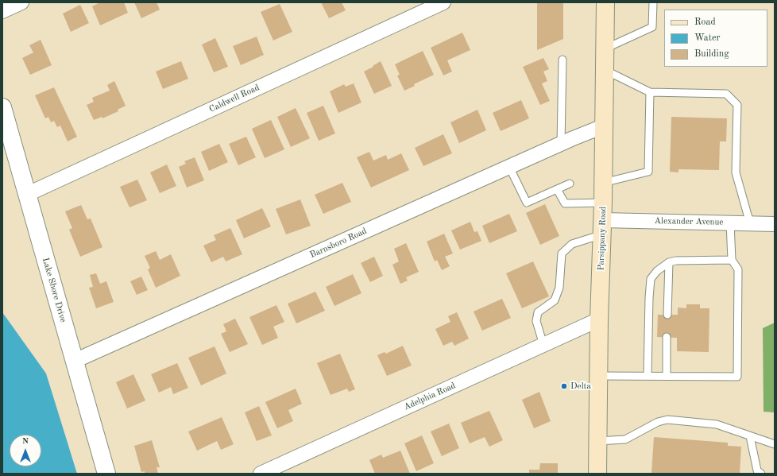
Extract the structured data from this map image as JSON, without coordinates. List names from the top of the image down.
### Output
{
  "streets": {
    "main road": ["Parsippany Road"],
    "street": [
      "Caldwell Road",
      "Alexander Avenue",
      "Barnsboro Road",
      "Lake Shore Drive",
      "Adelphia Road"
    ]
  },
  "crossings": [
    ["Caldwell Road", "Lake Shore Drive"],
    ["Alexander Avenue", "Parsippany Road"],
    ["Parsippany Road", "Barnsboro Road"],
    ["Parsippany Road", "Adelphia Road"],
    ["Barnsboro Road", "Lake Shore Drive"]
  ],
  "places": ["Delta"],
  "legend": ["Road", "Water", "Building"],
  "north": "top"
}
